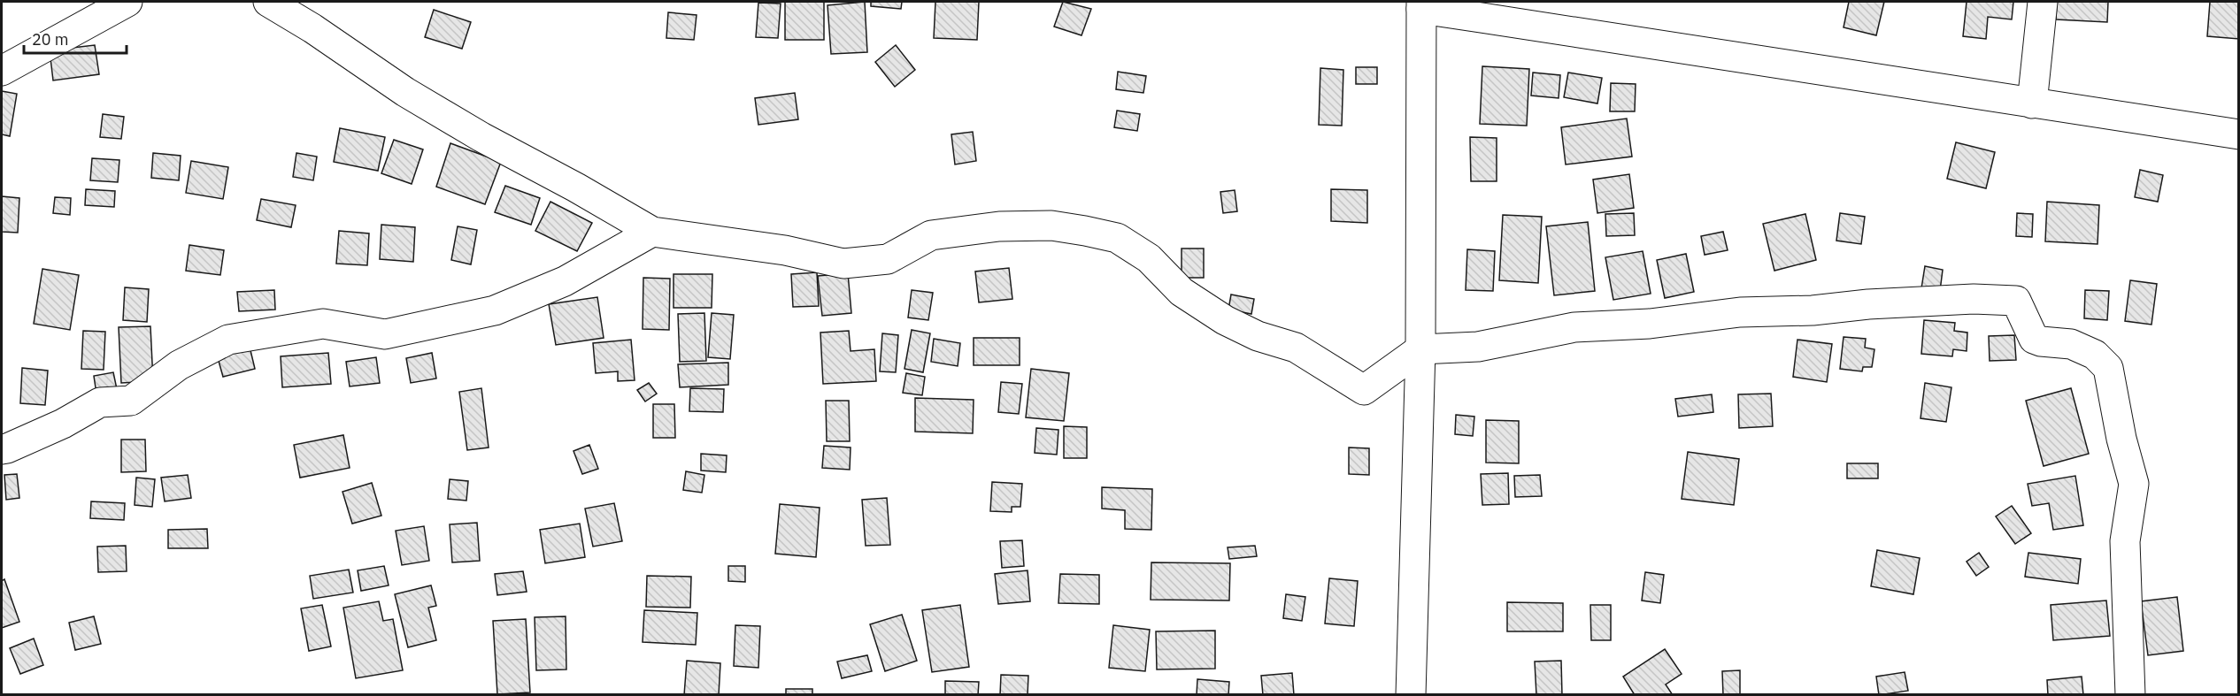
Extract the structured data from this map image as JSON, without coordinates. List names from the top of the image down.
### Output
{
  "scale_bar": "20 m"
}
